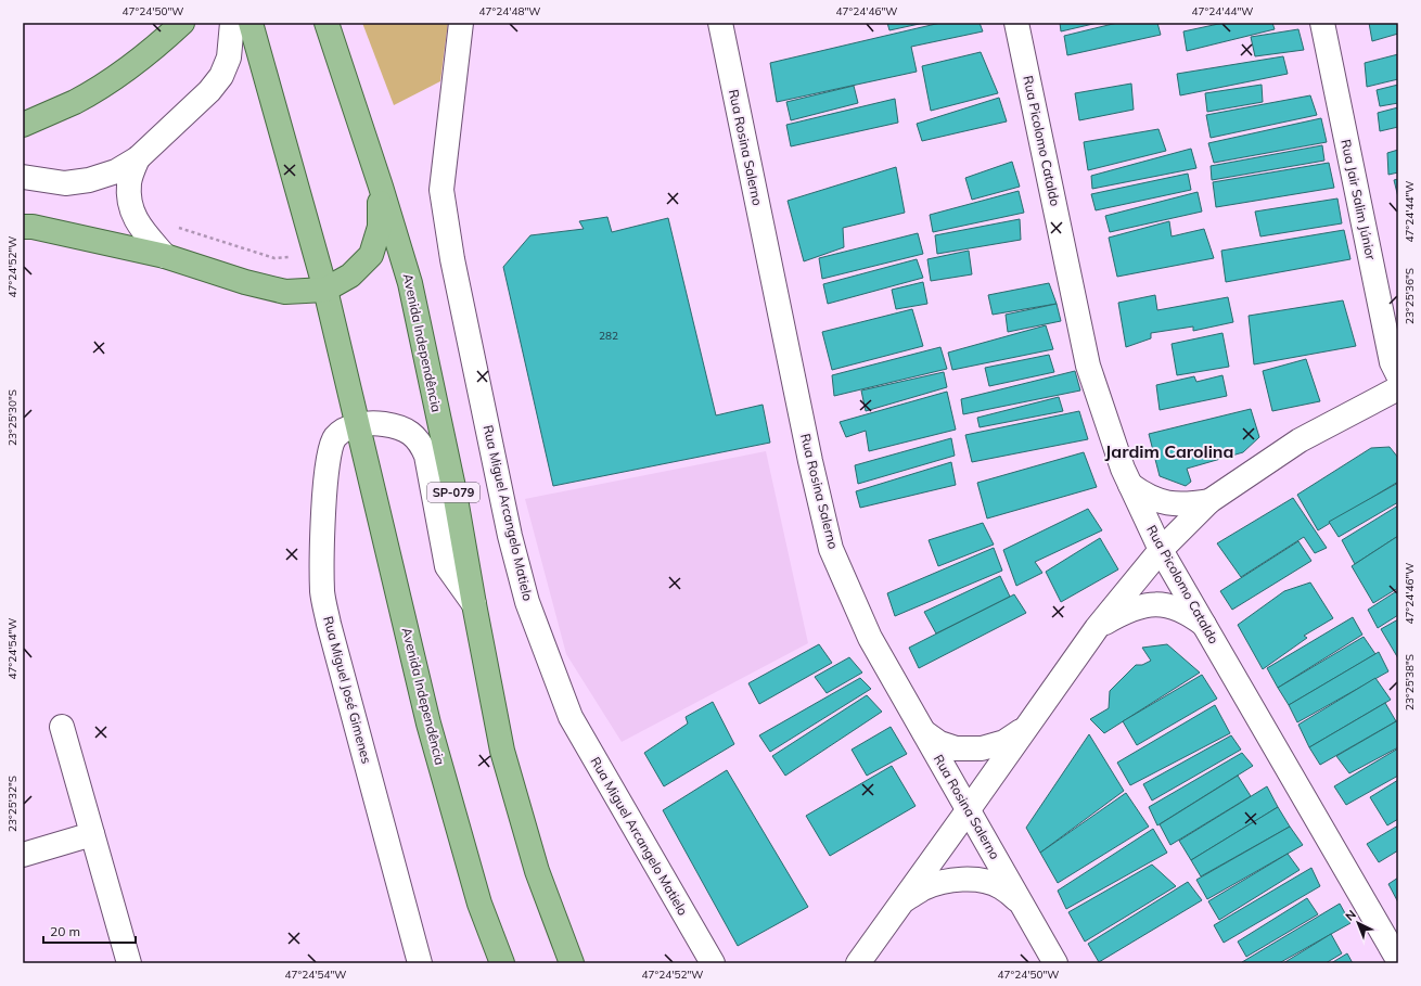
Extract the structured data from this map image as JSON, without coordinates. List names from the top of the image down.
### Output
{
  "streets": {
    "main road": ["Avenida Independência", "SP-079"],
    "street": [
      "Rua Picolomo Cataldo",
      "Rua Rosina Salerno",
      "Rua Jair Salim Júnior",
      "Rua Miguel Arcangelo Matielo",
      "Rua Miguel José Gimenes"
    ]
  },
  "crossings": [
    ["Avenida Independência", "Rua Miguel José Gimenes"]
  ],
  "districts": ["Jardim Carolina"],
  "house_numbers": ["282"],
  "scale_bar": "20 m",
  "north": "top left",
  "coordinates": [
    "47°24'50\"W",
    "47°24'48\"W",
    "47°24'46\"W",
    "47°24'44\"W",
    "47°24'52\"W",
    "23°25'36\"S",
    "23°25'30\"S",
    "47°24'54\"W",
    "23°25'38\"S",
    "23°25'32\"S"
  ]
}
